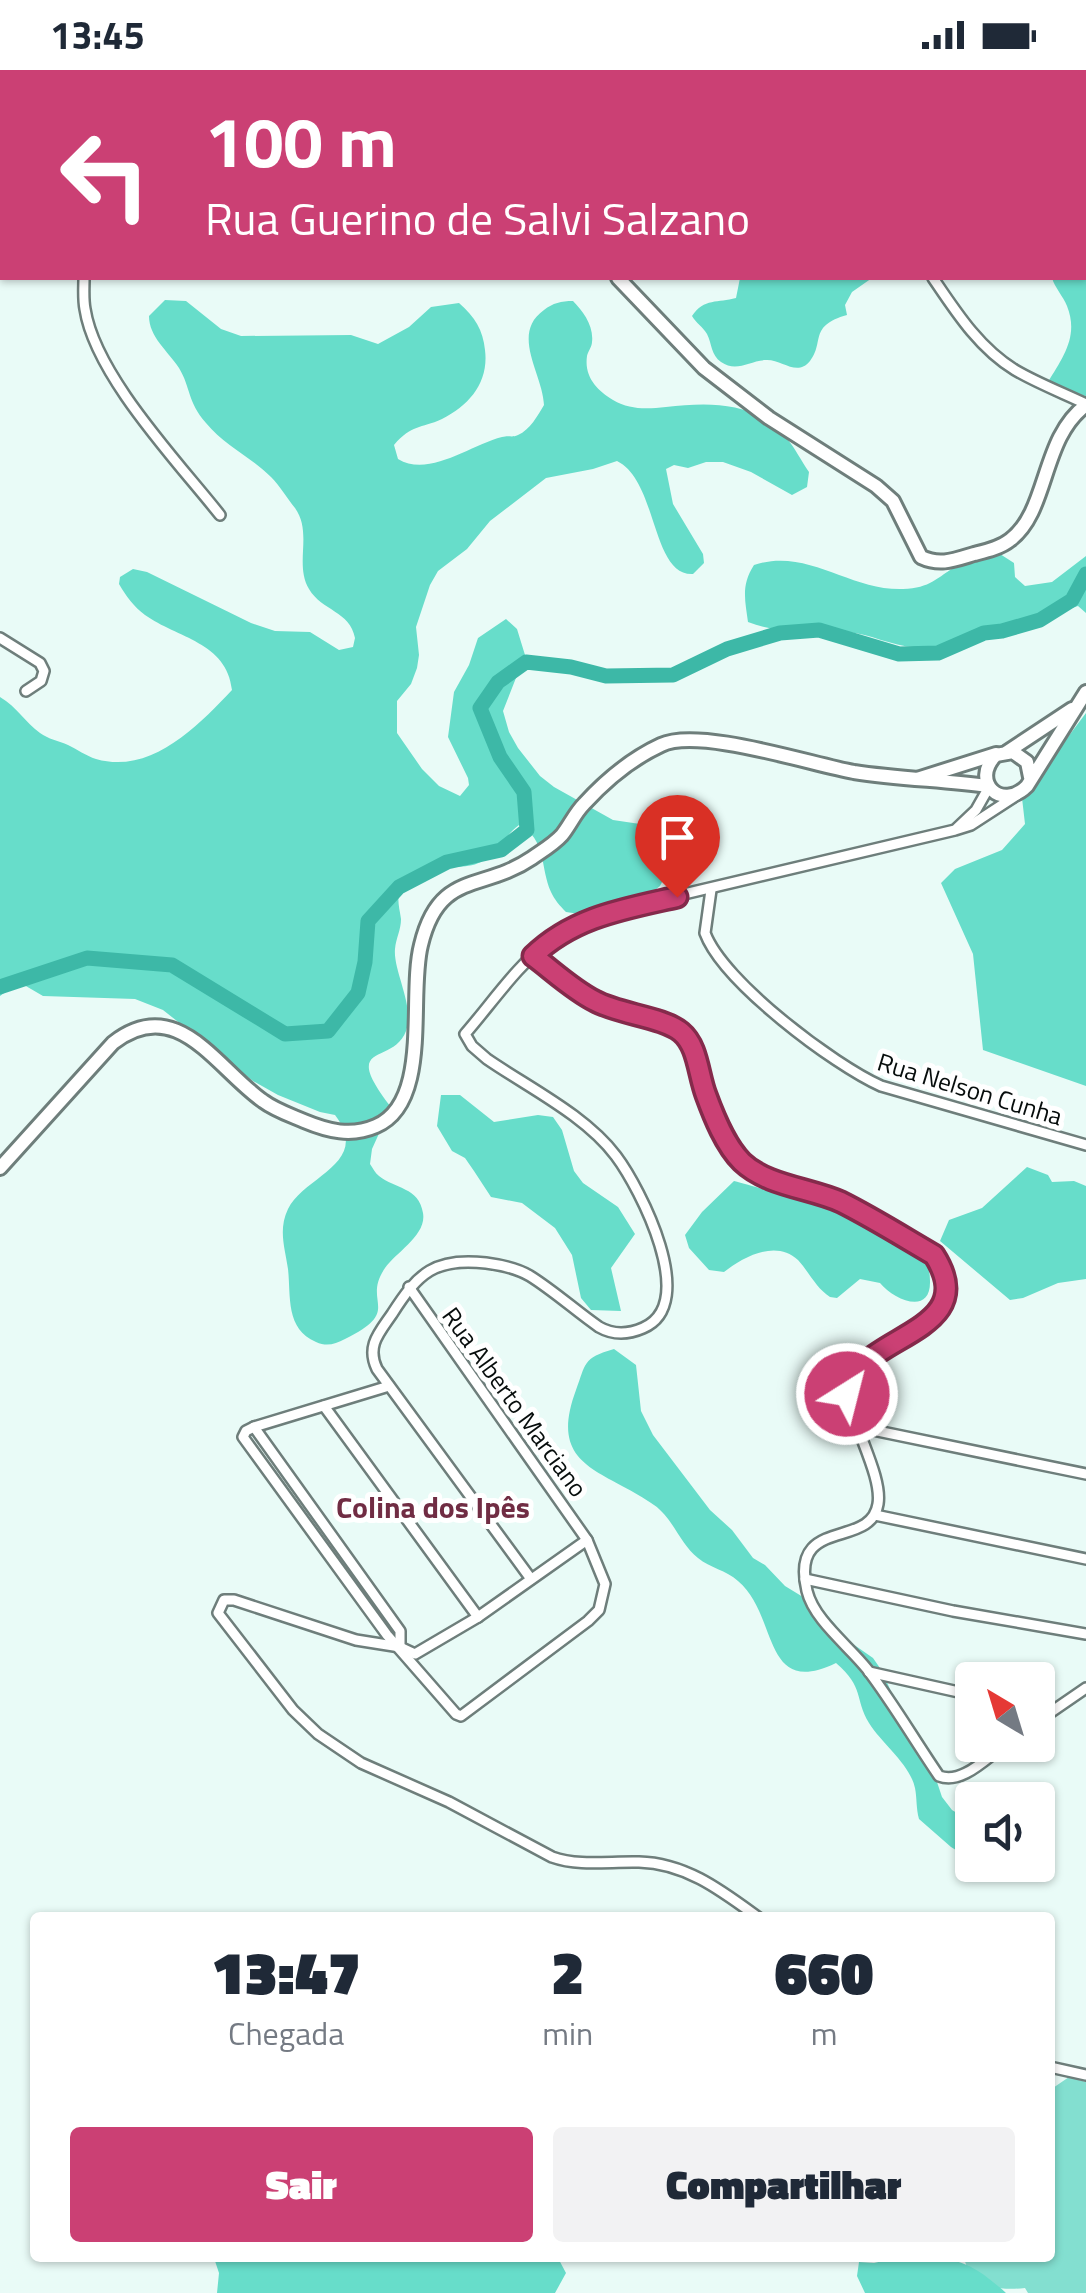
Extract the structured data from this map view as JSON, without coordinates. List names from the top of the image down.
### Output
{
  "streets": {
    "street": ["Rua Nelson Cunha", "Rua Alberto Marciano"]
  },
  "districts": ["Colina dos Ipês"],
  "north": "top left",
  "page": {
    "status": "13:45",
    "turn": ["100 m", "Rua Guerino de Salvi Salzano"],
    "eta": [
      "13:47",
      "Chegada",
      "2",
      "min",
      "660",
      "m"
    ],
    "buttons": ["Sair", "Compartilhar"]
  }
}
